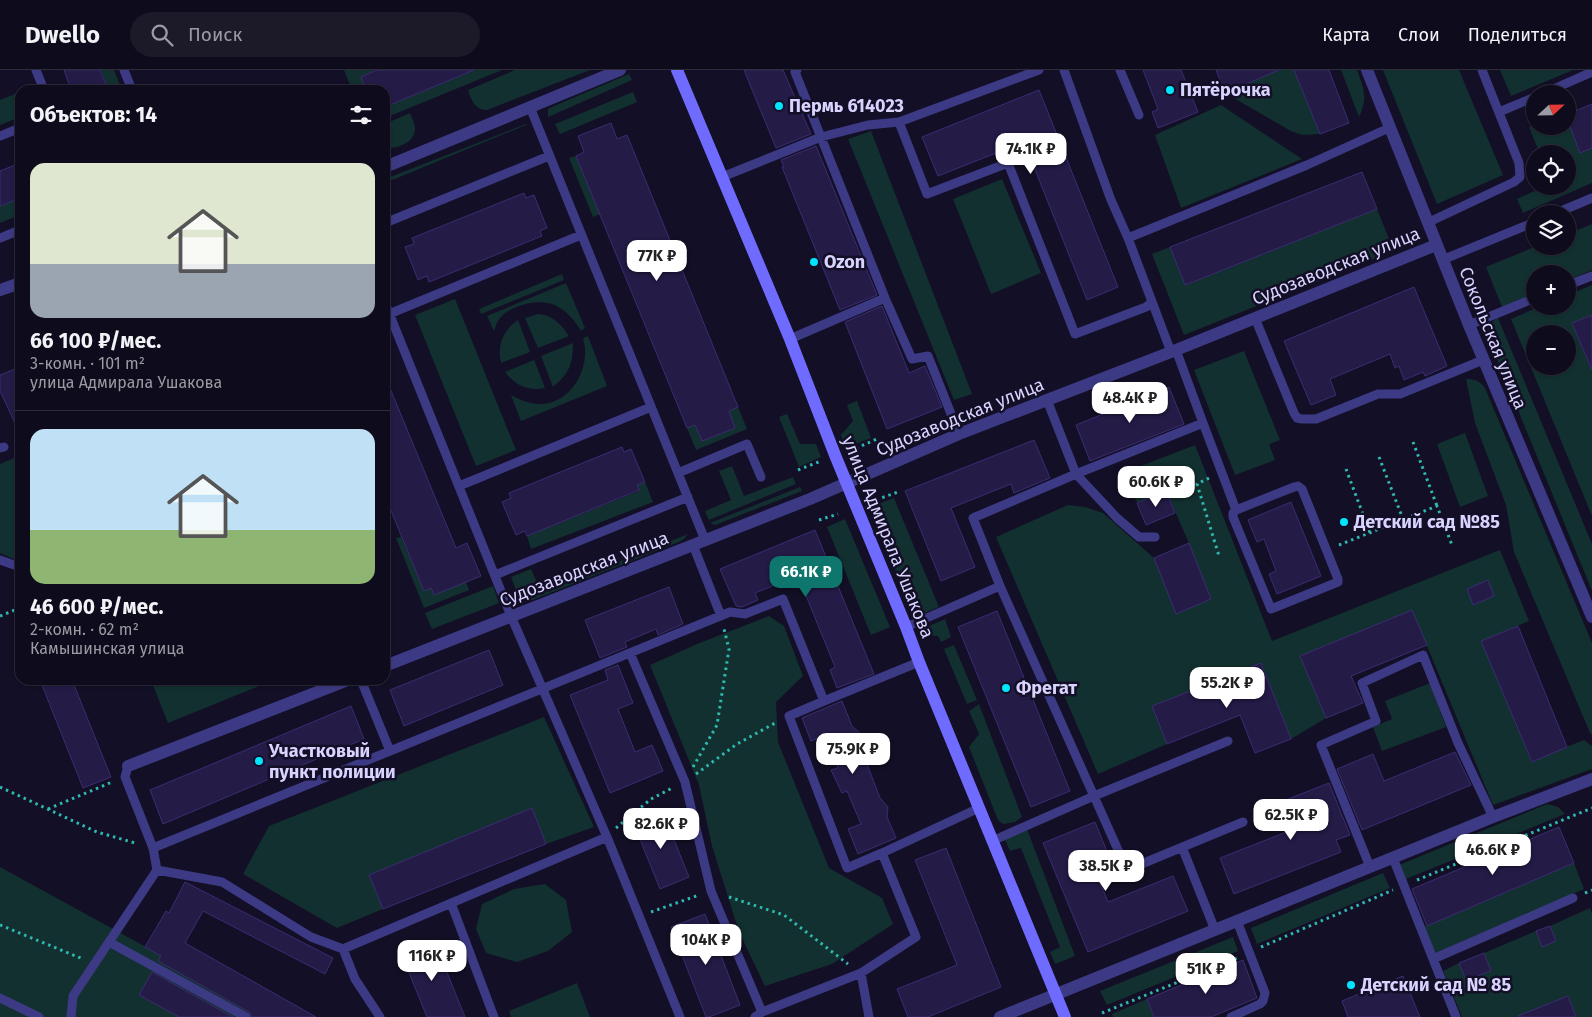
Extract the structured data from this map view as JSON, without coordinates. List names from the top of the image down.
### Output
{
  "streets": {
    "street": ["Судозаводская улица", "Сокольская улица", "улица Адмирала Ушакова"]
  },
  "crossings": [
    ["Судозаводская улица", "Сокольская улица"],
    ["Судозаводская улица", "улица Адмирала Ушакова"]
  ],
  "places": [
    "Пятёрочка",
    "Пермь 614023",
    "Ozon",
    "Детский сад №85",
    "Фрегат",
    "Участковый пункт полиции",
    "Детский сад № 85"
  ],
  "north": "right",
  "page": {
    "header": "Dwello",
    "search": "Поиск",
    "nav": ["Карта", "Слои", "Поделиться"],
    "map_buttons": ["+", "−"],
    "heading": "Объектов: 14",
    "price": [
      "74.1K ₽",
      "77K ₽",
      "48.4K ₽",
      "60.6K ₽",
      "66.1K ₽",
      "55.2K ₽",
      "75.9K ₽",
      "62.5K ₽",
      "82.6K ₽",
      "46.6K ₽",
      "38.5K ₽",
      "104K ₽",
      "116K ₽",
      "51K ₽"
    ],
    "list": [
      {
        "name": "66 100 ₽/мес.",
        "note": "3-комн. · 101 m² · улица Адмирала Ушакова"
      },
      {
        "name": "46 600 ₽/мес.",
        "note": "2-комн. · 62 m² · Камышинская улица"
      }
    ]
  }
}
